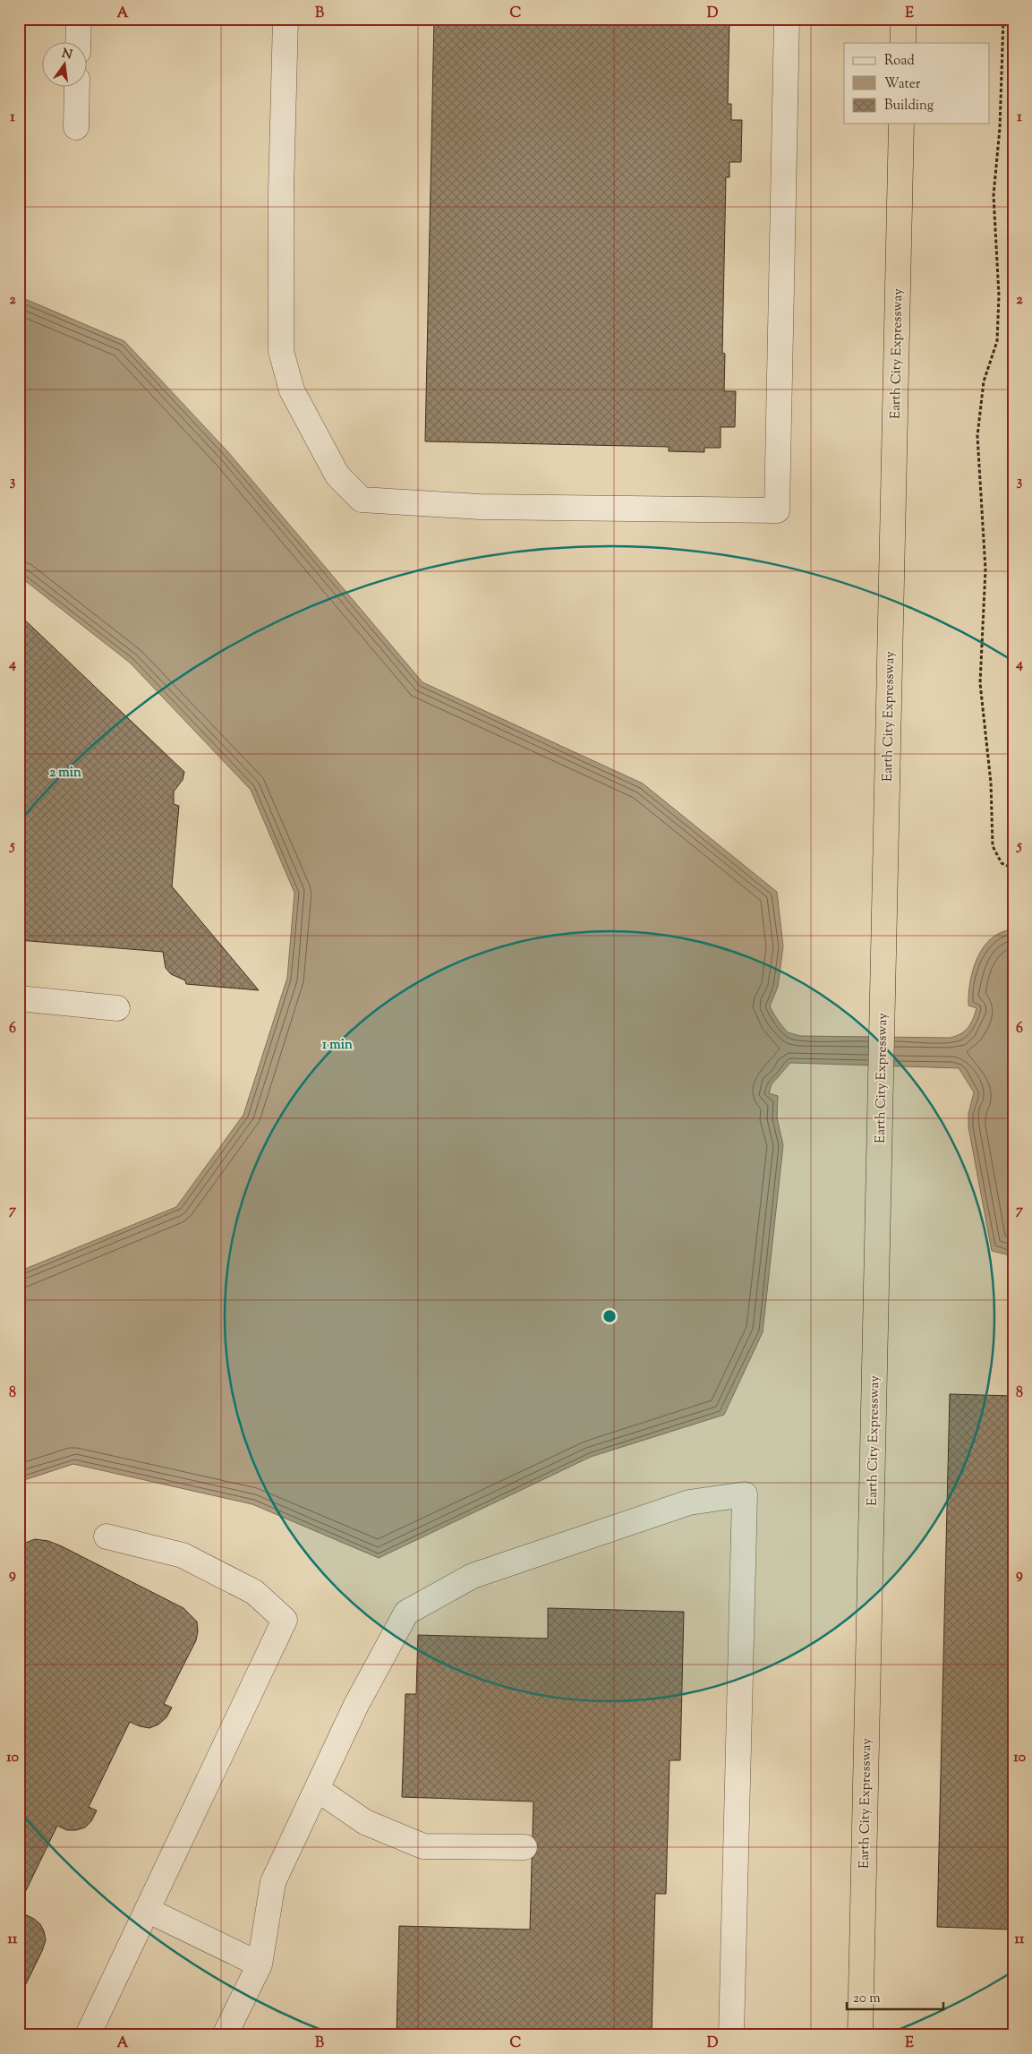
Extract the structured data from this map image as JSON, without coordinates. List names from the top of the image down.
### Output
{
  "streets": {
    "highway": ["Earth City Expressway"]
  },
  "legend": ["Road", "Water", "Building"],
  "scale_bar": "20 m",
  "north": "top",
  "grid": {
    "columns": [
      "A",
      "B",
      "C",
      "D",
      "E"
    ],
    "rows": [
      "1",
      "2",
      "3",
      "4",
      "5",
      "6",
      "7",
      "8",
      "9",
      "10",
      "11"
    ]
  },
  "rings": ["2 min", "1 min"]
}
